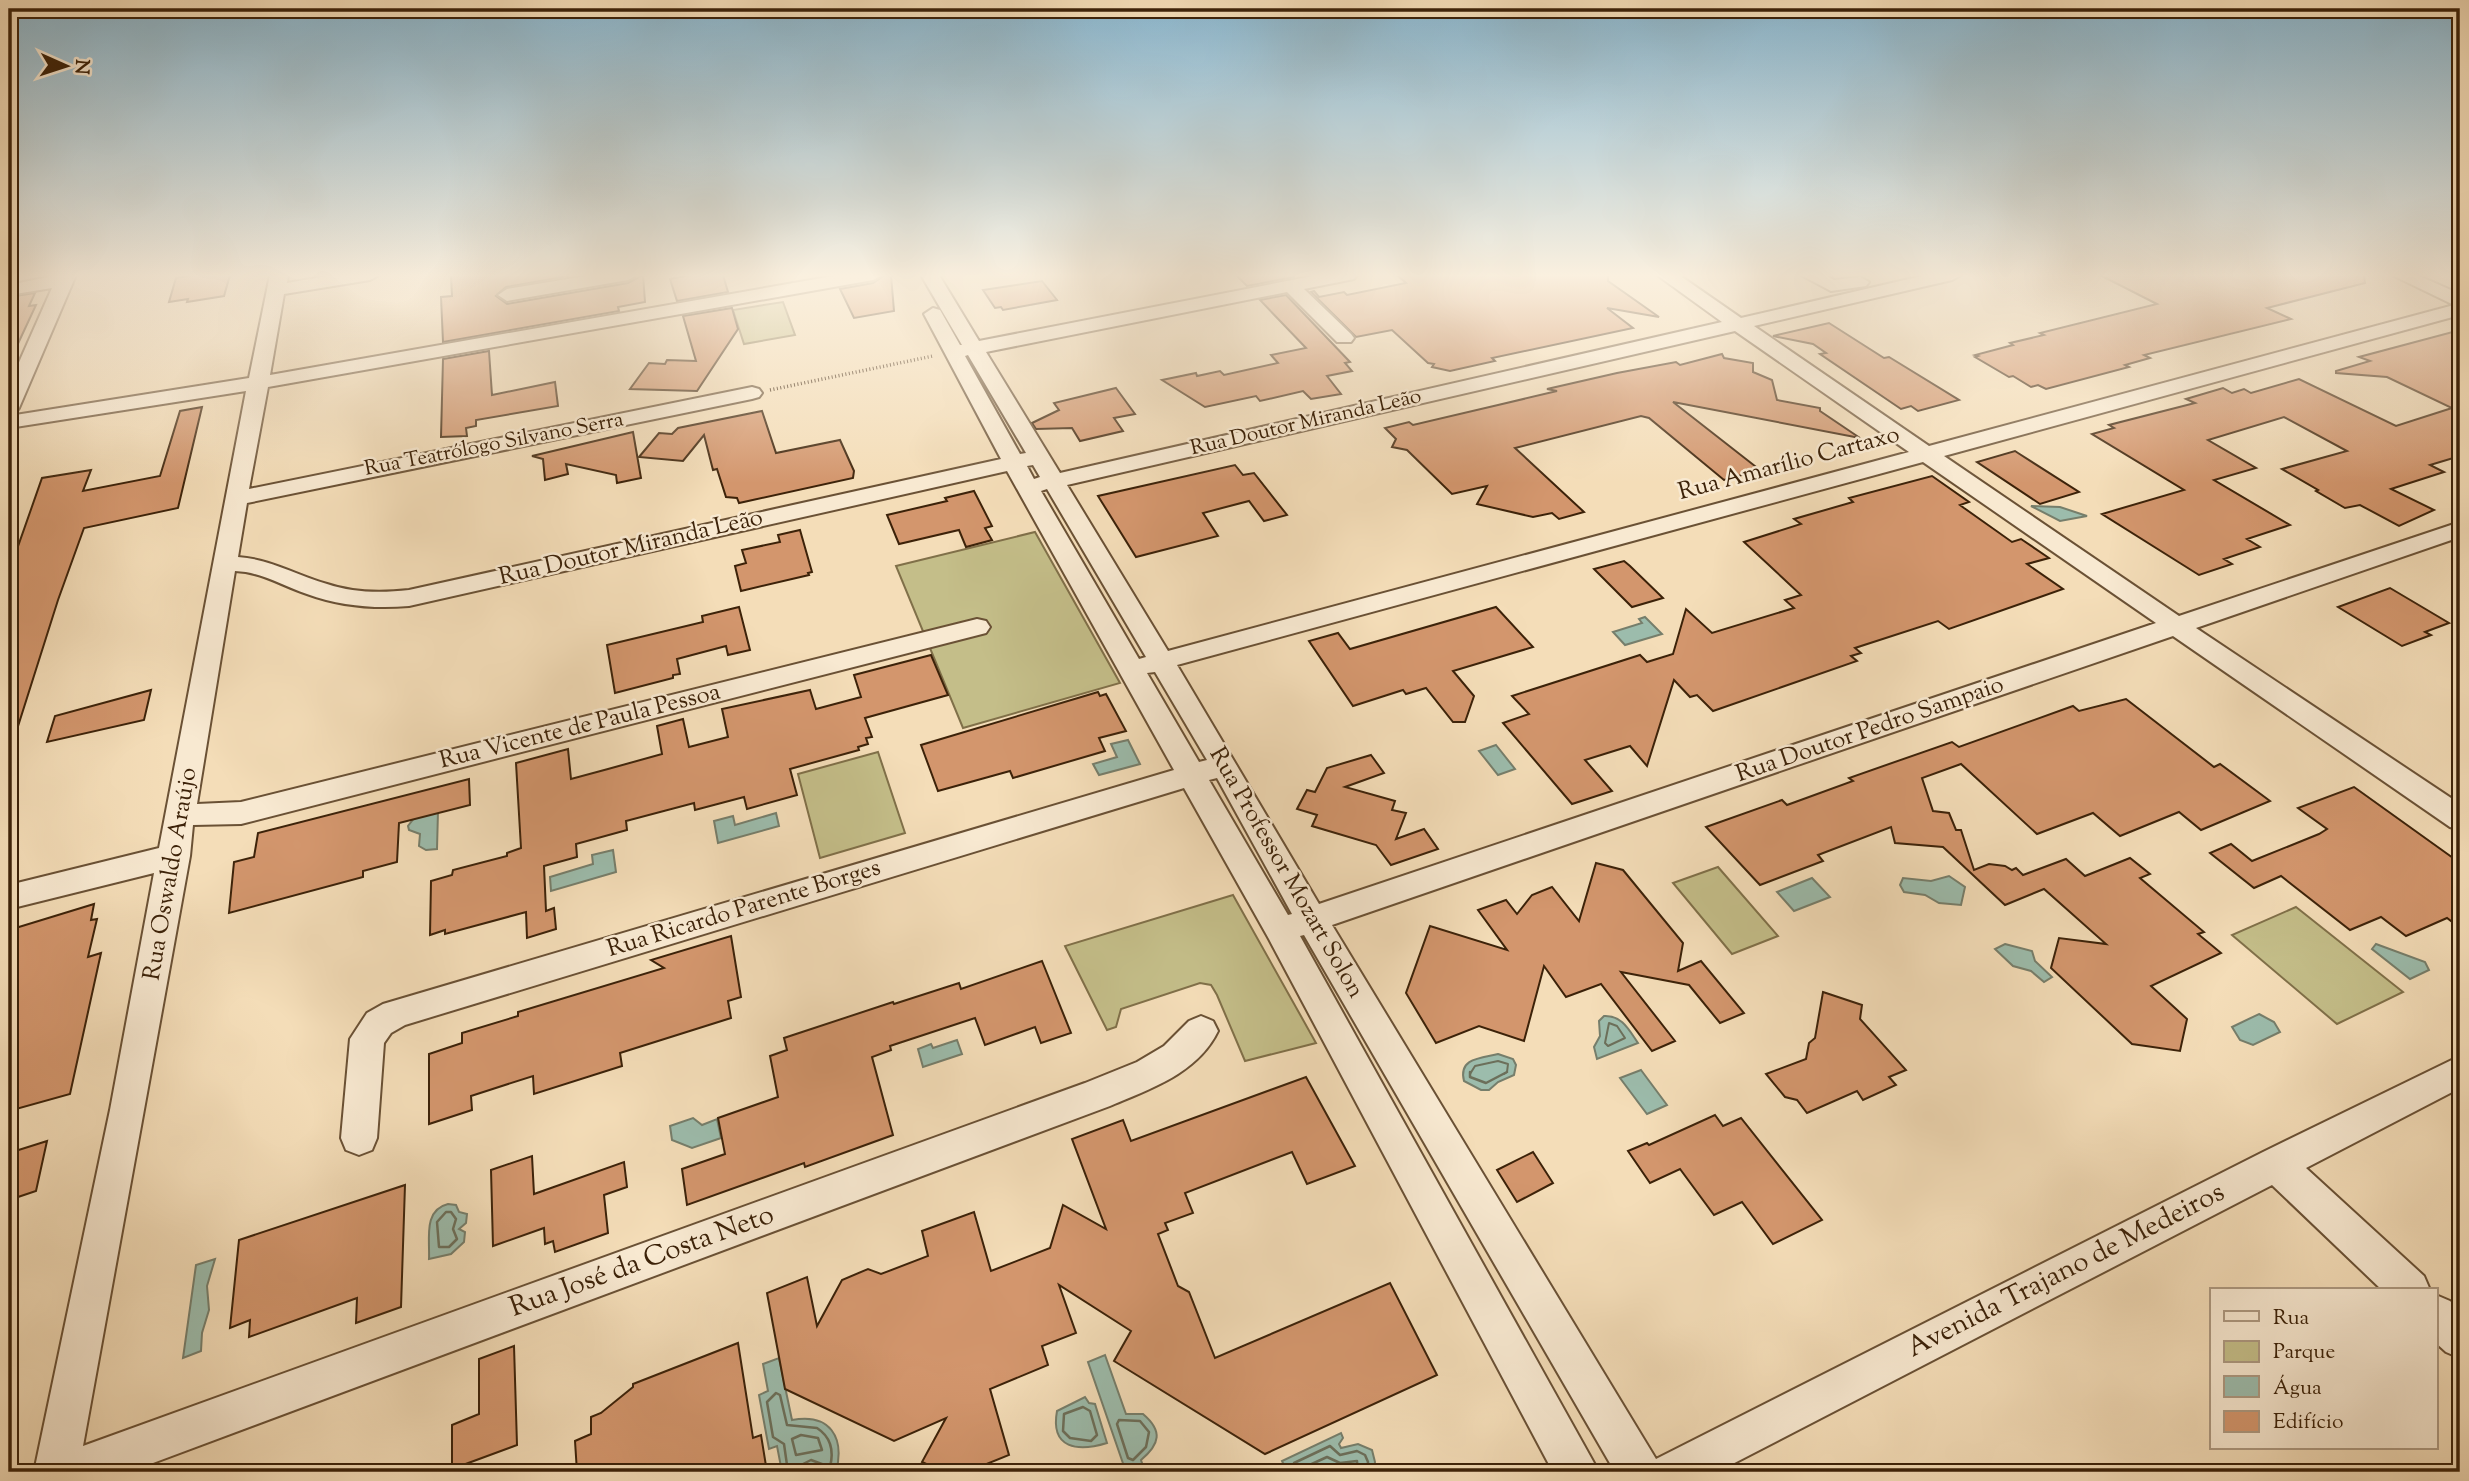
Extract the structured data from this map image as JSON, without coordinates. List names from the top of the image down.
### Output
{
  "streets": {
    "street": [
      "Rua Doutor Miranda Leão",
      "Rua Teatrólogo Silvano Serra",
      "Rua Amarílio Cartaxo",
      "Rua Vicente de Paula Pessoa",
      "Rua Doutor Pedro Sampaio",
      "Rua Professor Mozart Solon",
      "Rua Oswaldo Araújo",
      "Rua Ricardo Parente Borges",
      "Rua José da Costa Neto",
      "Avenida Trajano de Medeiros"
    ]
  },
  "crossings": [
    ["Rua Doutor Miranda Leão", "Rua Professor Mozart Solon"],
    ["Rua Doutor Miranda Leão", "Rua Oswaldo Araújo"],
    ["Rua Teatrólogo Silvano Serra", "Rua Oswaldo Araújo"],
    ["Rua Amarílio Cartaxo", "Rua Professor Mozart Solon"],
    ["Rua Vicente de Paula Pessoa", "Rua Oswaldo Araújo"],
    ["Rua Doutor Pedro Sampaio", "Rua Professor Mozart Solon"],
    ["Rua Professor Mozart Solon", "Rua Ricardo Parente Borges"]
  ],
  "legend": [
    "Rua",
    "Parque",
    "Água",
    "Edifício"
  ],
  "north": "right"
}
